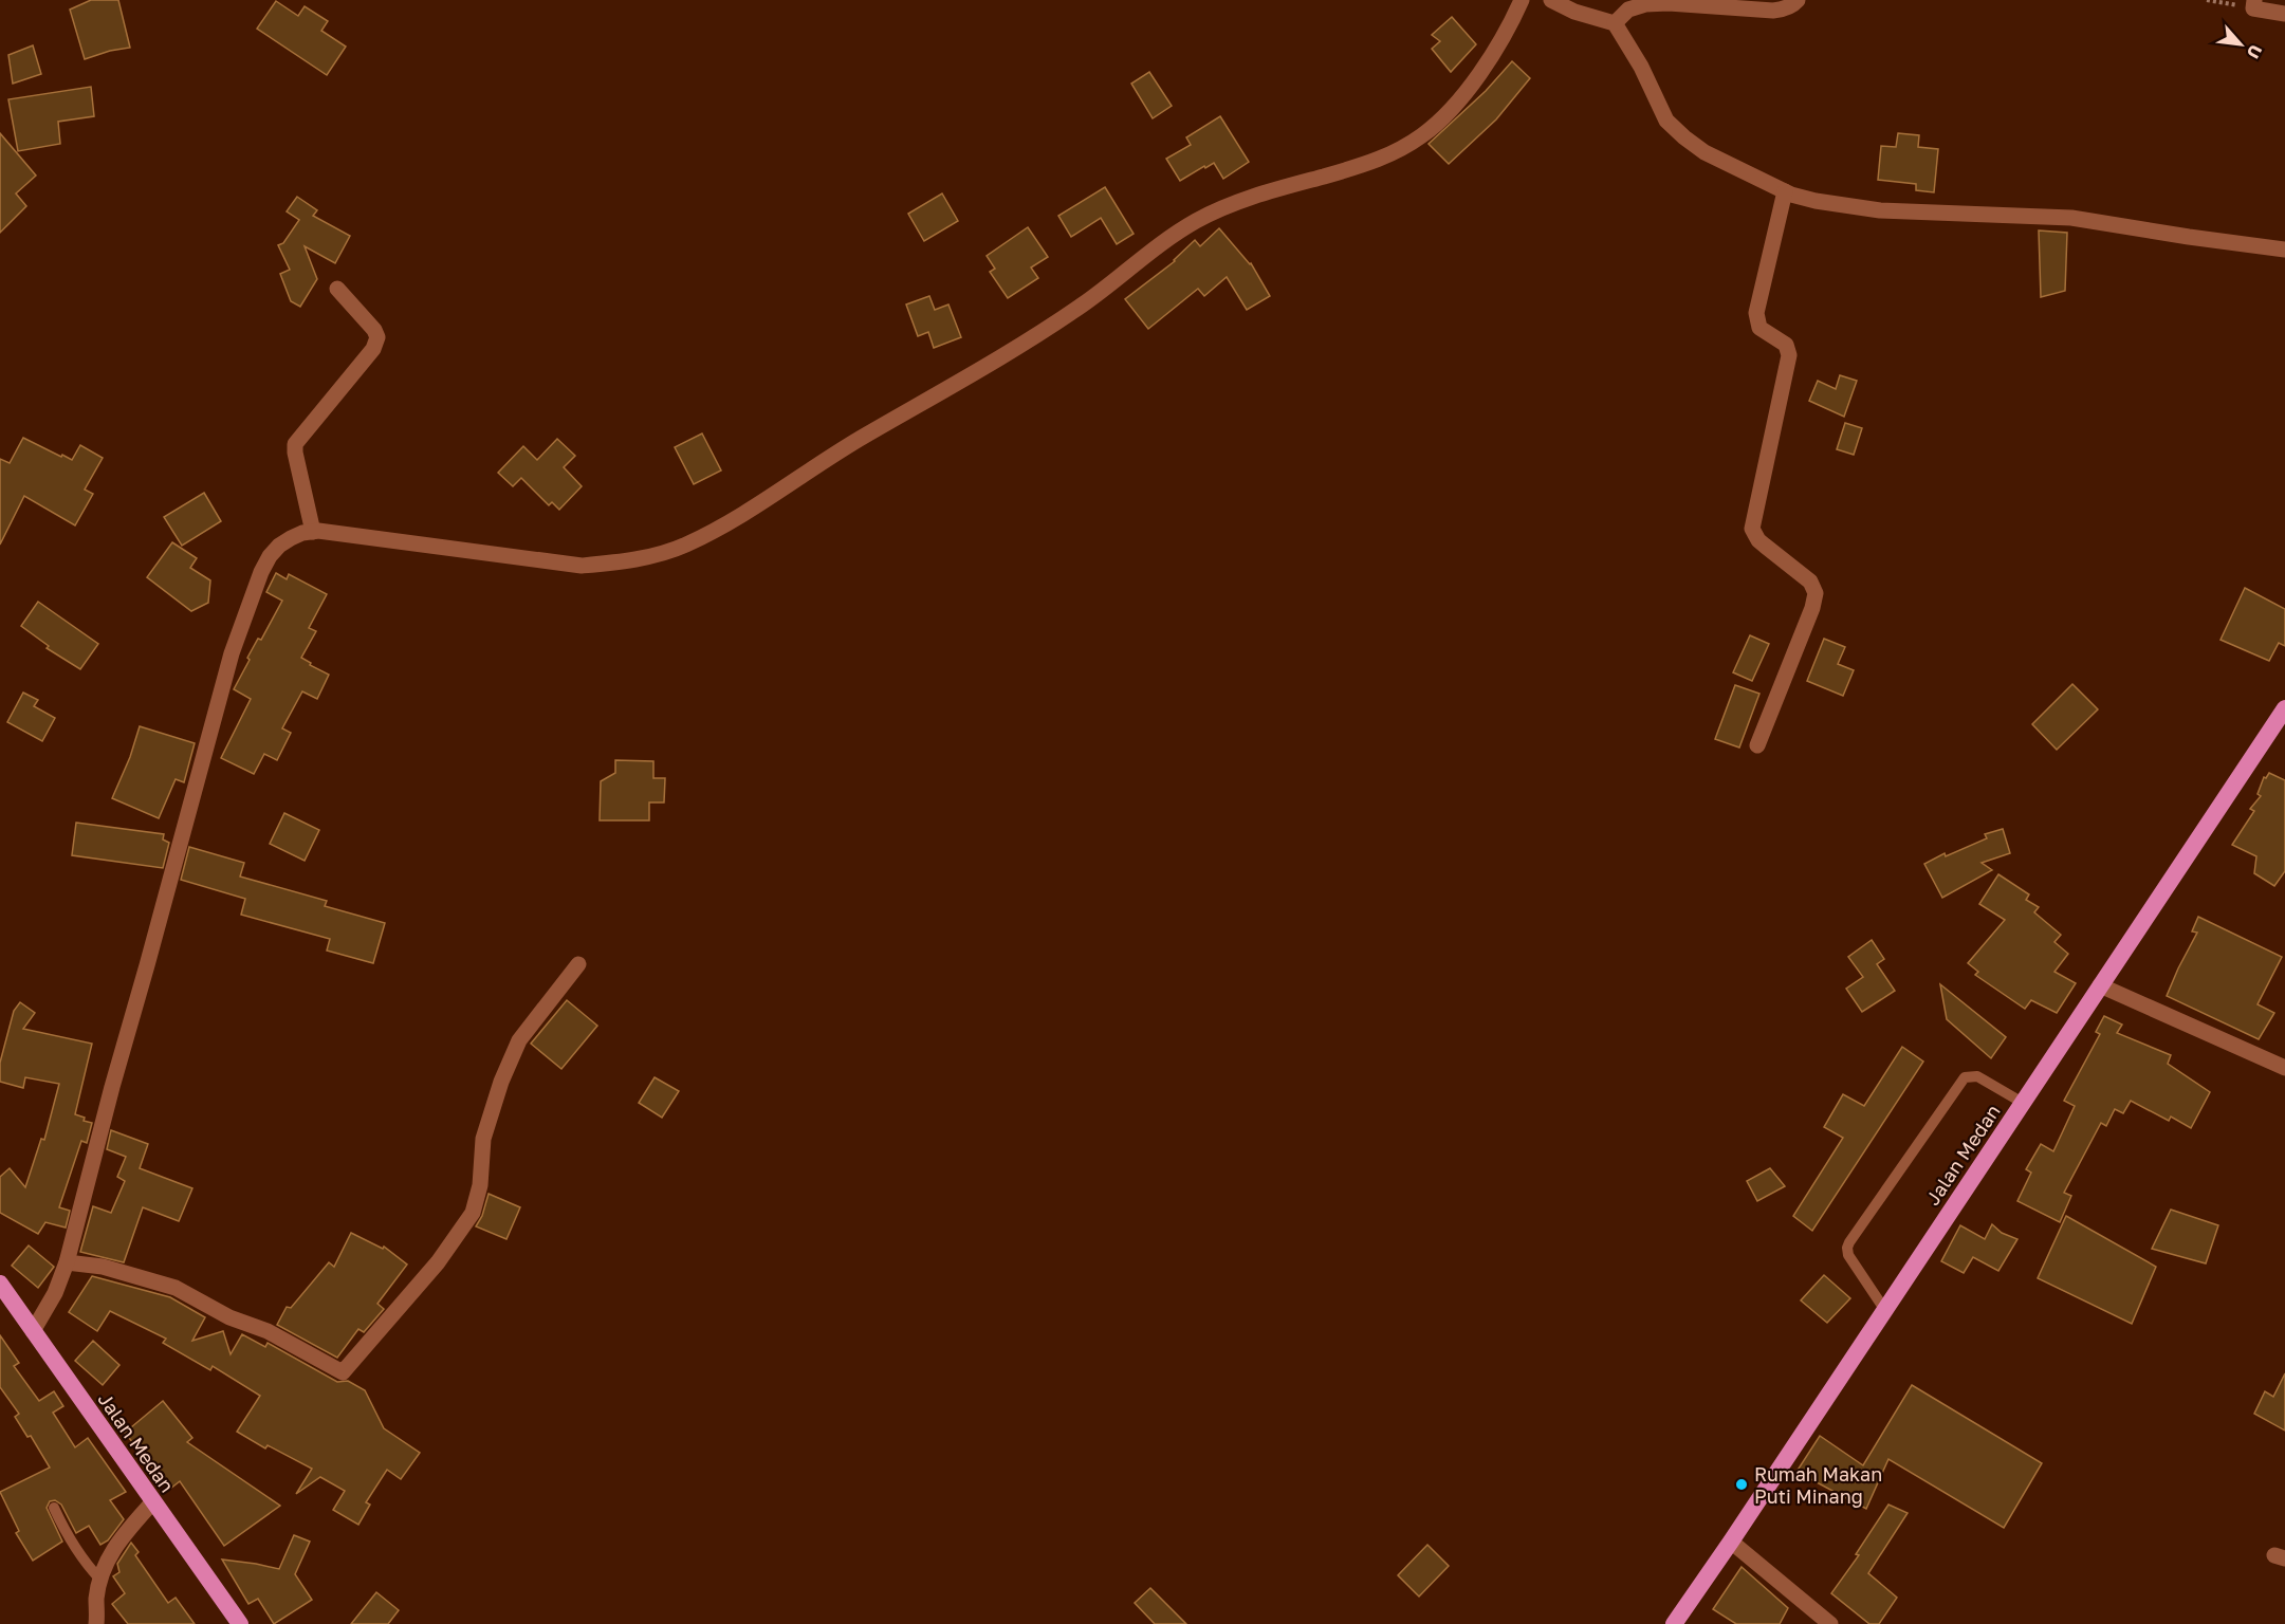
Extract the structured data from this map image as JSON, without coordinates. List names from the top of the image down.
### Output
{
  "streets": {
    "highway": ["Jalan Medan"]
  },
  "places": ["Rumah Makan Puti Minang"],
  "north": "bottom right"
}
